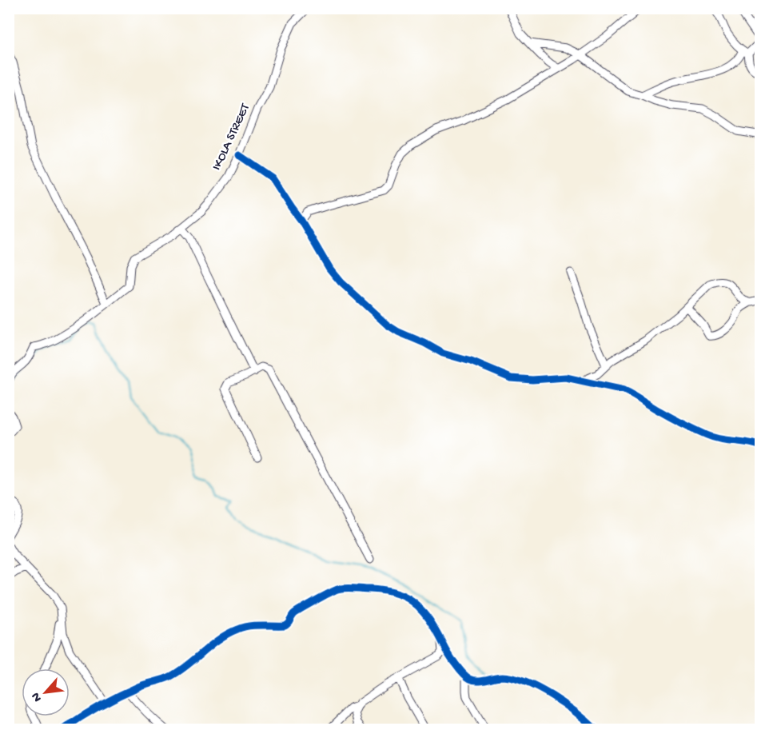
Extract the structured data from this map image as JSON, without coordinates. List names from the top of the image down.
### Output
{
  "streets": {
    "street": ["IKOLA STREET"]
  },
  "north": "bottom left"
}
